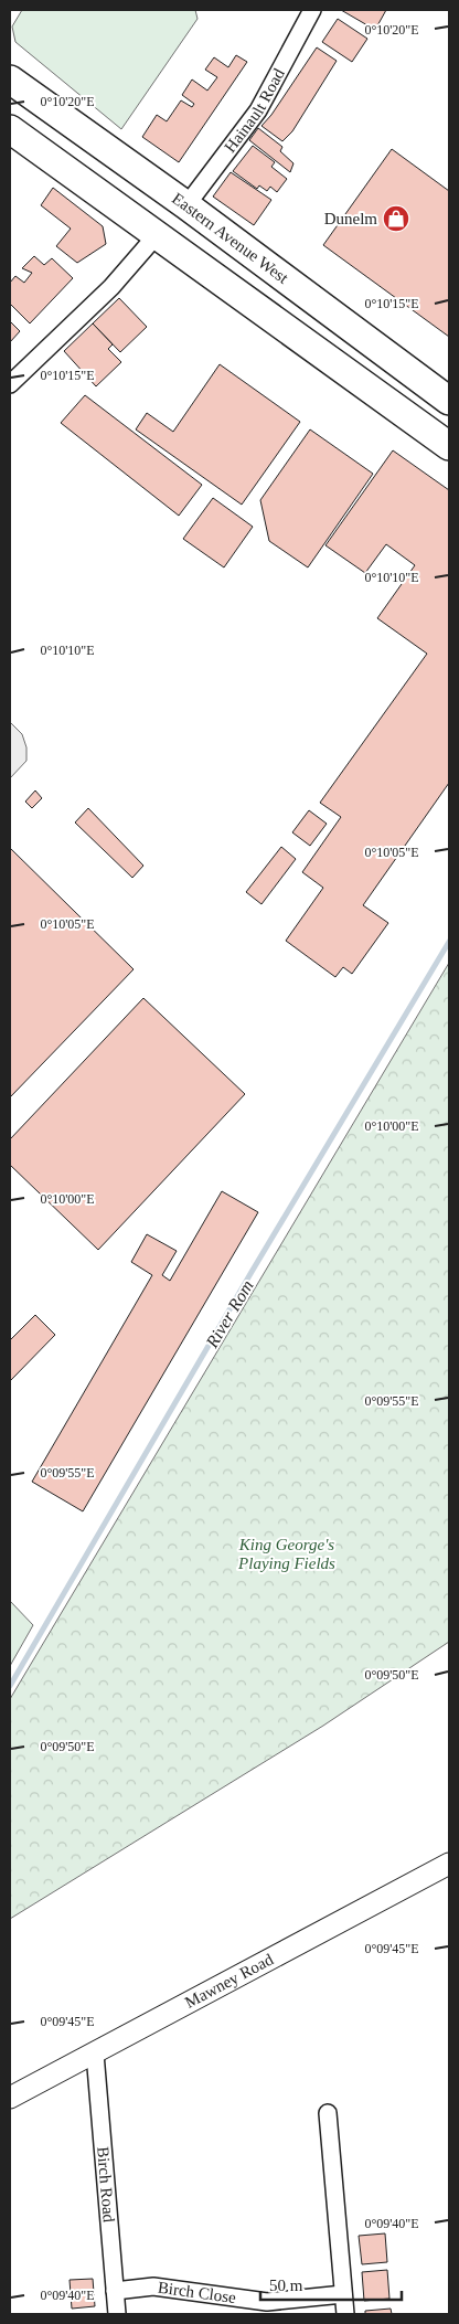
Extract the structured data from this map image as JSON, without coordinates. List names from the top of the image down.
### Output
{
  "streets": {
    "highway": ["Eastern Avenue West"],
    "street": [
      "Hainault Road",
      "Mawney Road",
      "Birch Road",
      "Birch Close"
    ]
  },
  "crossings": [
    ["Hainault Road", "Eastern Avenue West"],
    ["Mawney Road", "Birch Road"],
    ["Birch Road", "Birch Close"]
  ],
  "water": ["River Rom"],
  "parks": ["King George's Playing Fields"],
  "places": {
    "shop": ["Dunelm"]
  },
  "scale_bar": "50 m",
  "coordinates": [
    "0°10'20\"E",
    "0°10'15\"E",
    "0°10'10\"E",
    "0°10'05\"E",
    "0°10'00\"E",
    "0°09'55\"E",
    "0°09'50\"E",
    "0°09'45\"E",
    "0°09'40\"E"
  ]
}
